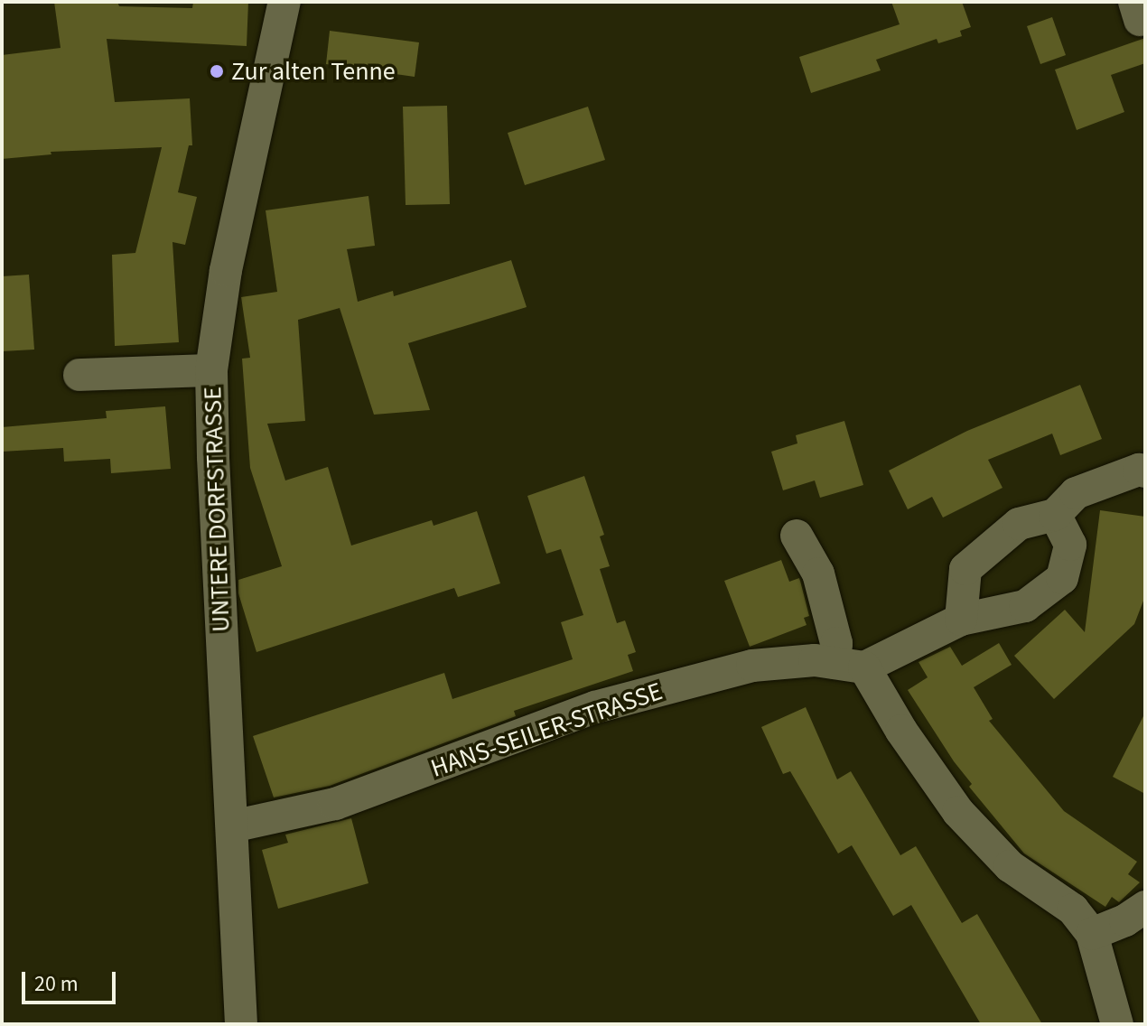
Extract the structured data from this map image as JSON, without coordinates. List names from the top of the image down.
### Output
{
  "streets": {
    "street": ["UNTERE DORFSTRASSE", "HANS-SEILER-STRASSE"]
  },
  "crossings": [
    ["UNTERE DORFSTRASSE", "HANS-SEILER-STRASSE"]
  ],
  "places": ["Zur alten Tenne"],
  "scale_bar": "20 m"
}
